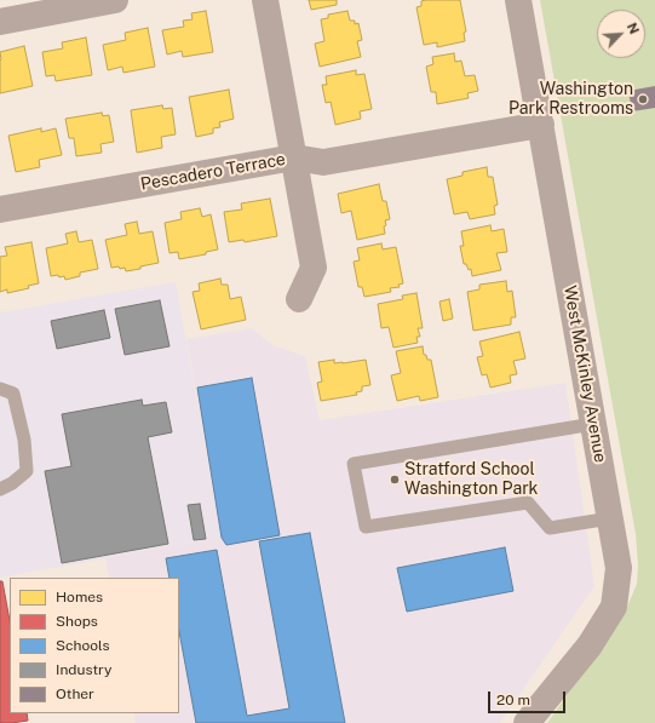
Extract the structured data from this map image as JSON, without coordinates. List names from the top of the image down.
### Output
{
  "streets": {
    "street": ["Pescadero Terrace", "West McKinley Avenue"]
  },
  "crossings": [
    ["Pescadero Terrace", "West McKinley Avenue"]
  ],
  "places": ["Washington Park Restrooms", "Stratford School Washington Park"],
  "legend": [
    "Homes",
    "Shops",
    "Schools",
    "Industry",
    "Other"
  ],
  "scale_bar": "20 m",
  "north": "top right"
}
